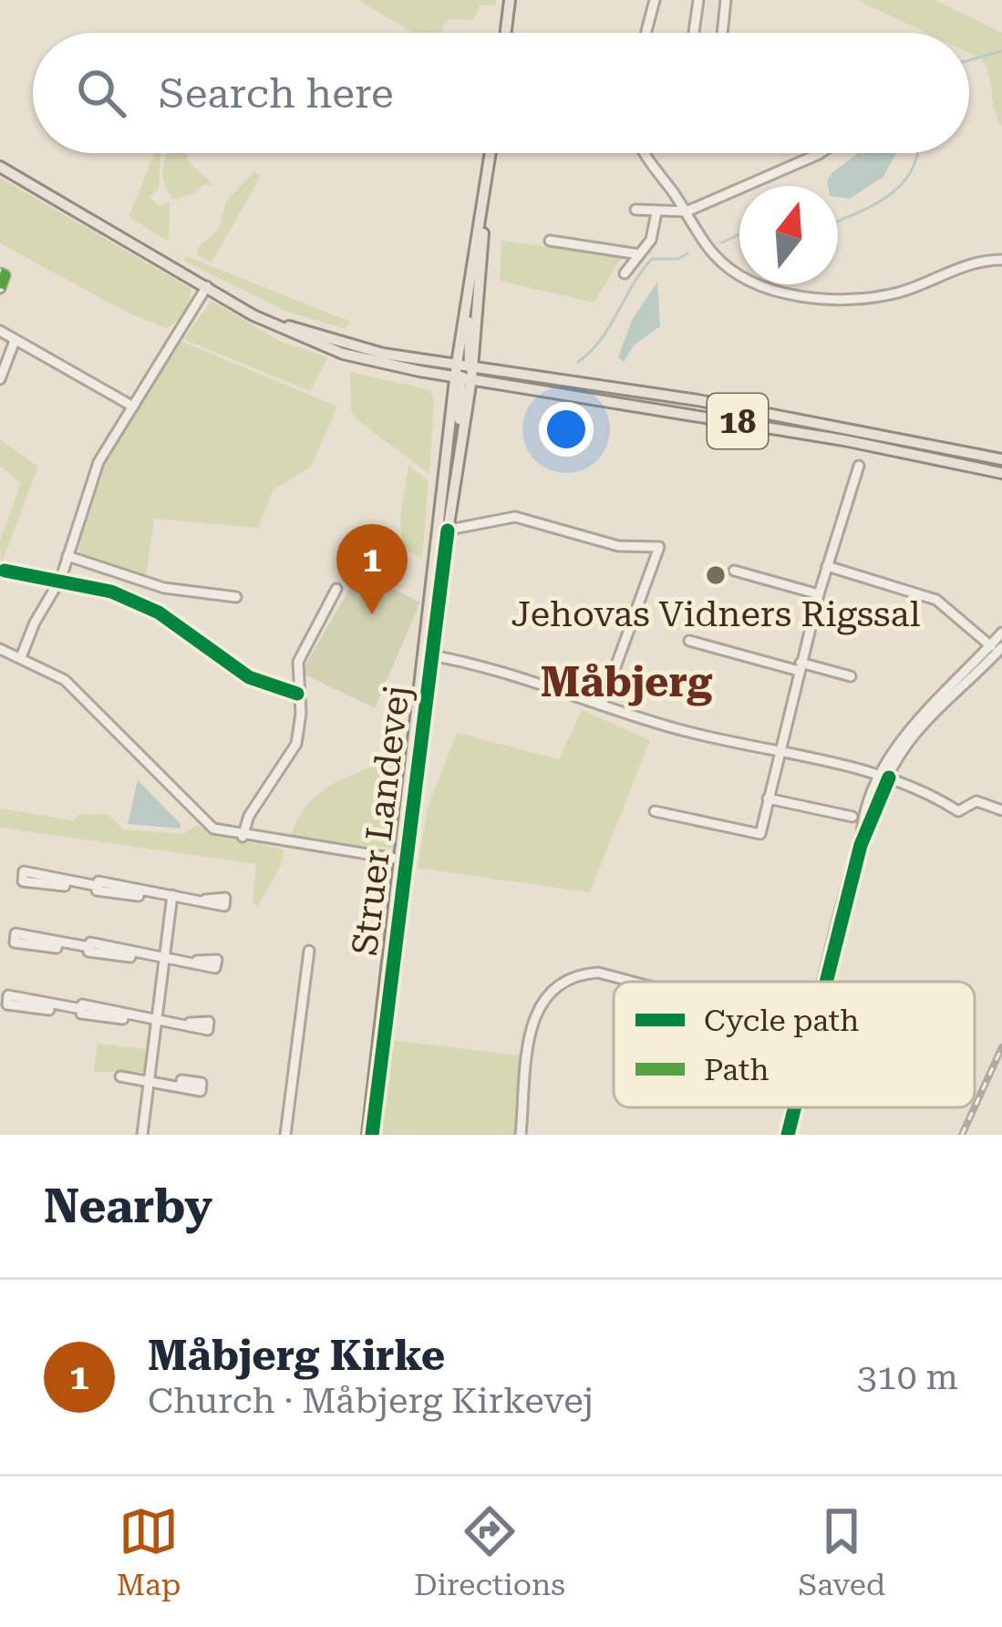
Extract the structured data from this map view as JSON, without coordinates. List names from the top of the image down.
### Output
{
  "streets": {
    "main road": ["18", "Struer Landevej"]
  },
  "crossings": [
    ["18", "Struer Landevej"]
  ],
  "districts": ["Måbjerg"],
  "places": ["Jehovas Vidners Rigssal"],
  "legend": ["Cycle path", "Path"],
  "north": "top",
  "page": {
    "search": "Search here",
    "pins": "1",
    "heading": "Nearby",
    "list": [
      {
        "mark": "1",
        "name": "Måbjerg Kirke",
        "note": "Church · Måbjerg Kirkevej",
        "value": "310 m"
      }
    ],
    "nav": ["Map", "Directions", "Saved"]
  }
}
